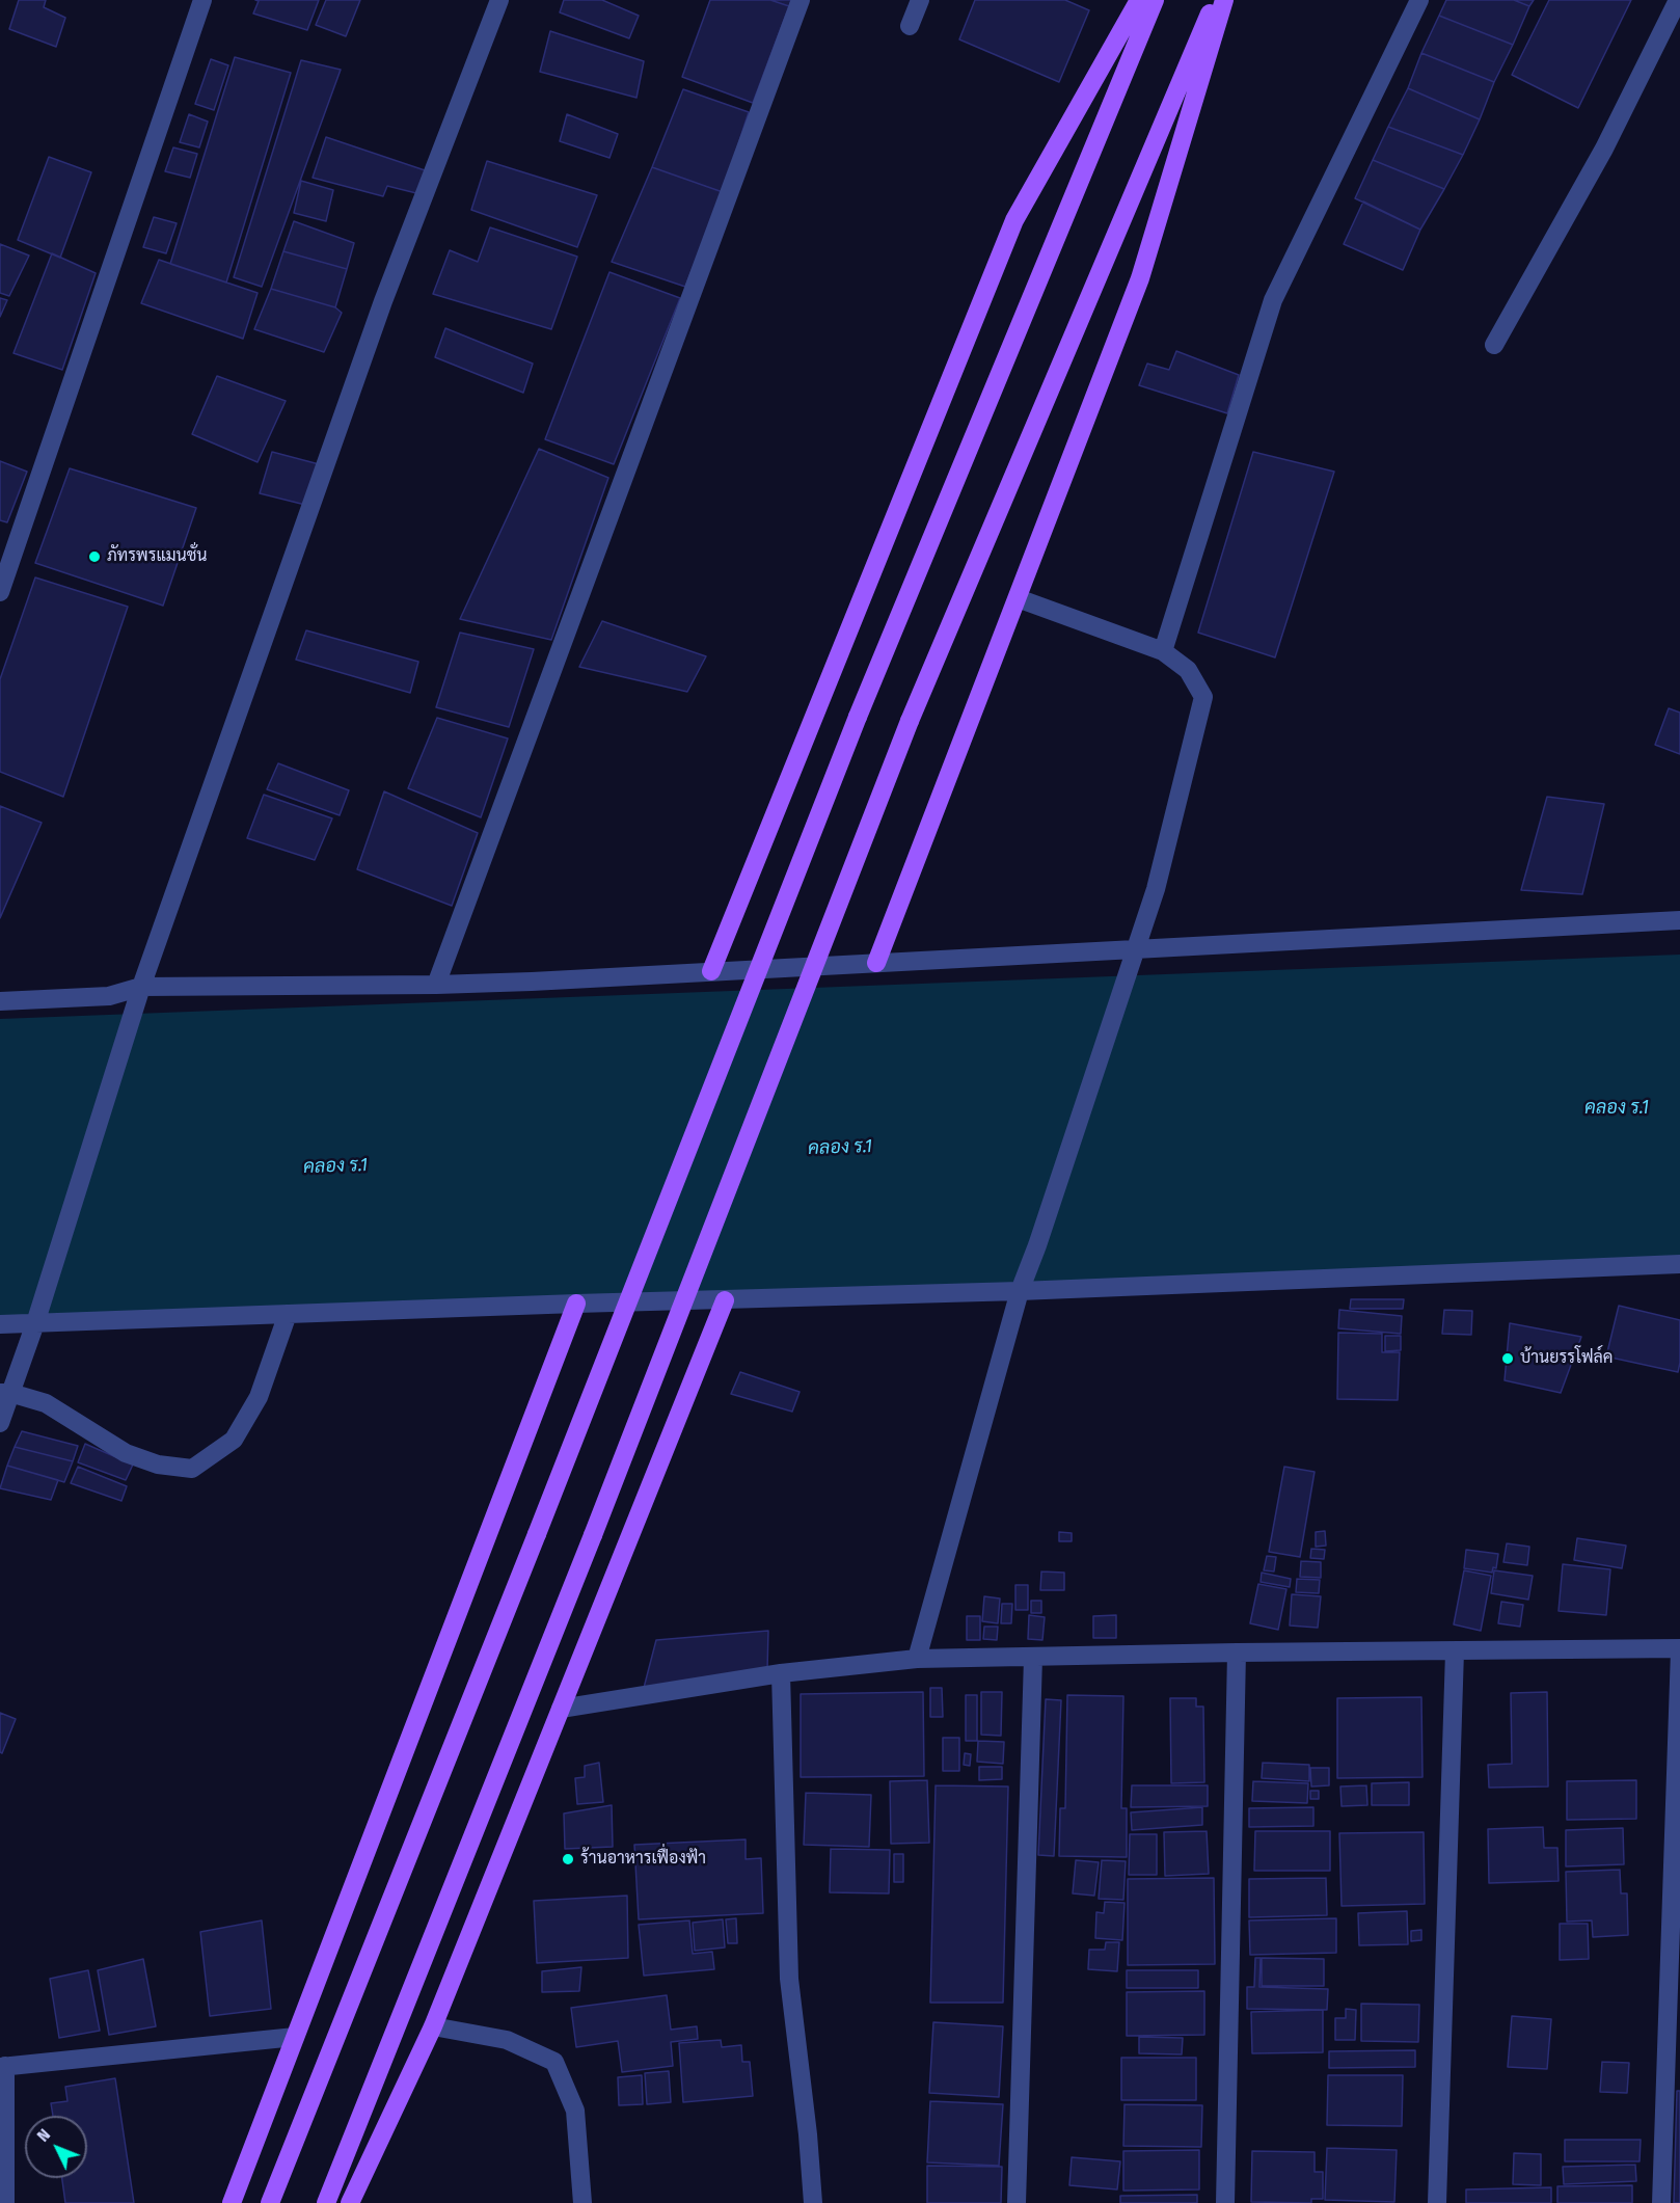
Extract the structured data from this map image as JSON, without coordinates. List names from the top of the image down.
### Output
{
  "water": ["คลอง ร.1"],
  "places": ["ภัทรพรแมนชั่น", "บ้านยรรโฟล์ค", "ร้านอาหารเฟื่องฟ้า"],
  "north": "top left"
}
